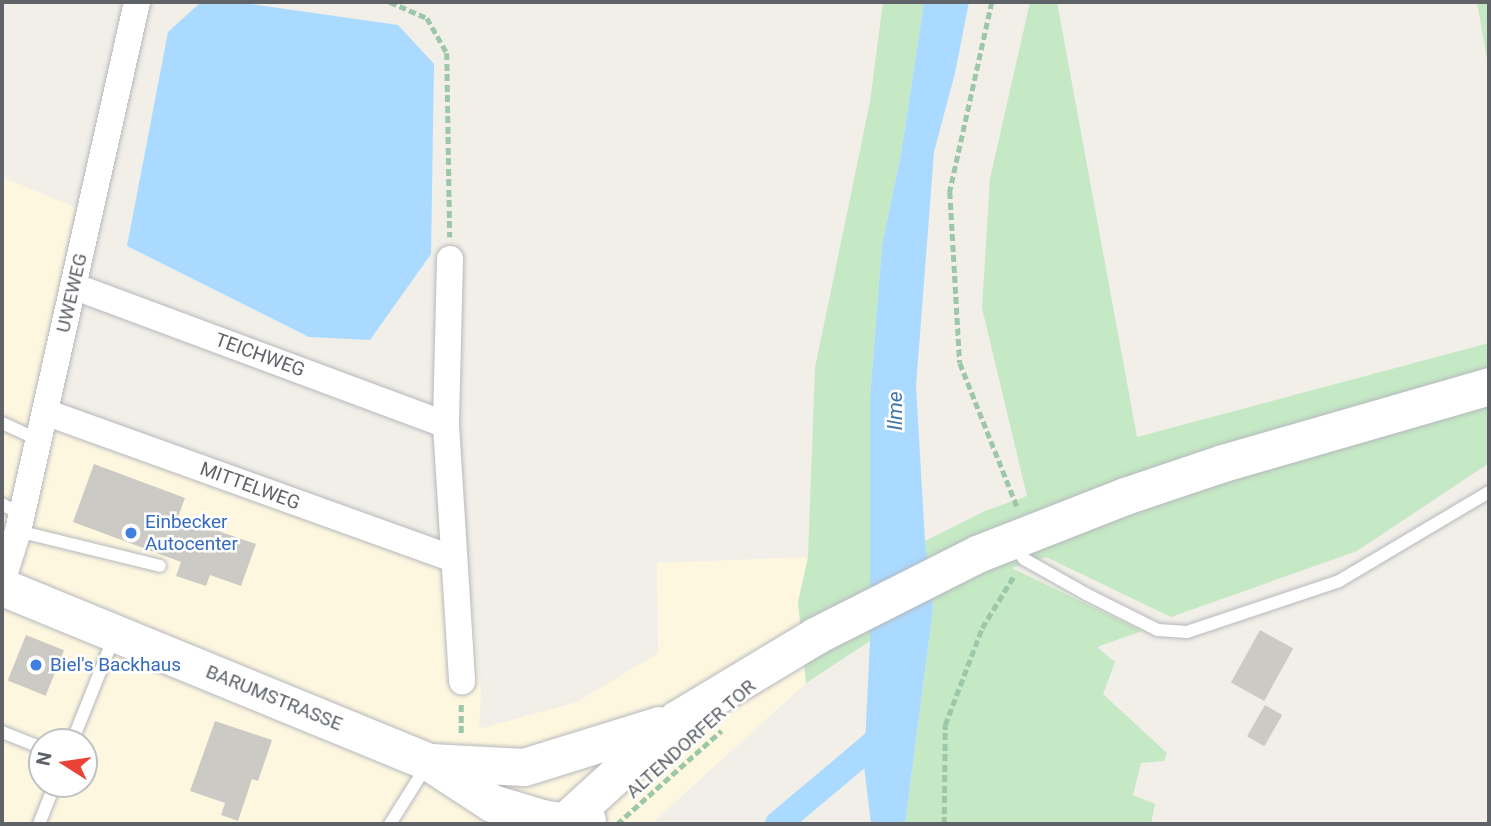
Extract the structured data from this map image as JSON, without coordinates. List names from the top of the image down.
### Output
{
  "streets": {
    "main road": ["BARUMSTRASSE", "ALTENDORFER TOR"],
    "street": ["UWEWEG", "TEICHWEG", "MITTELWEG"]
  },
  "crossings": [
    ["UWEWEG", "TEICHWEG"],
    ["UWEWEG", "MITTELWEG"],
    ["UWEWEG", "BARUMSTRASSE"],
    ["BARUMSTRASSE", "ALTENDORFER TOR"]
  ],
  "water": ["Ilme"],
  "places": ["Einbecker Autocenter", "Biel's Backhaus"],
  "north": "left"
}
